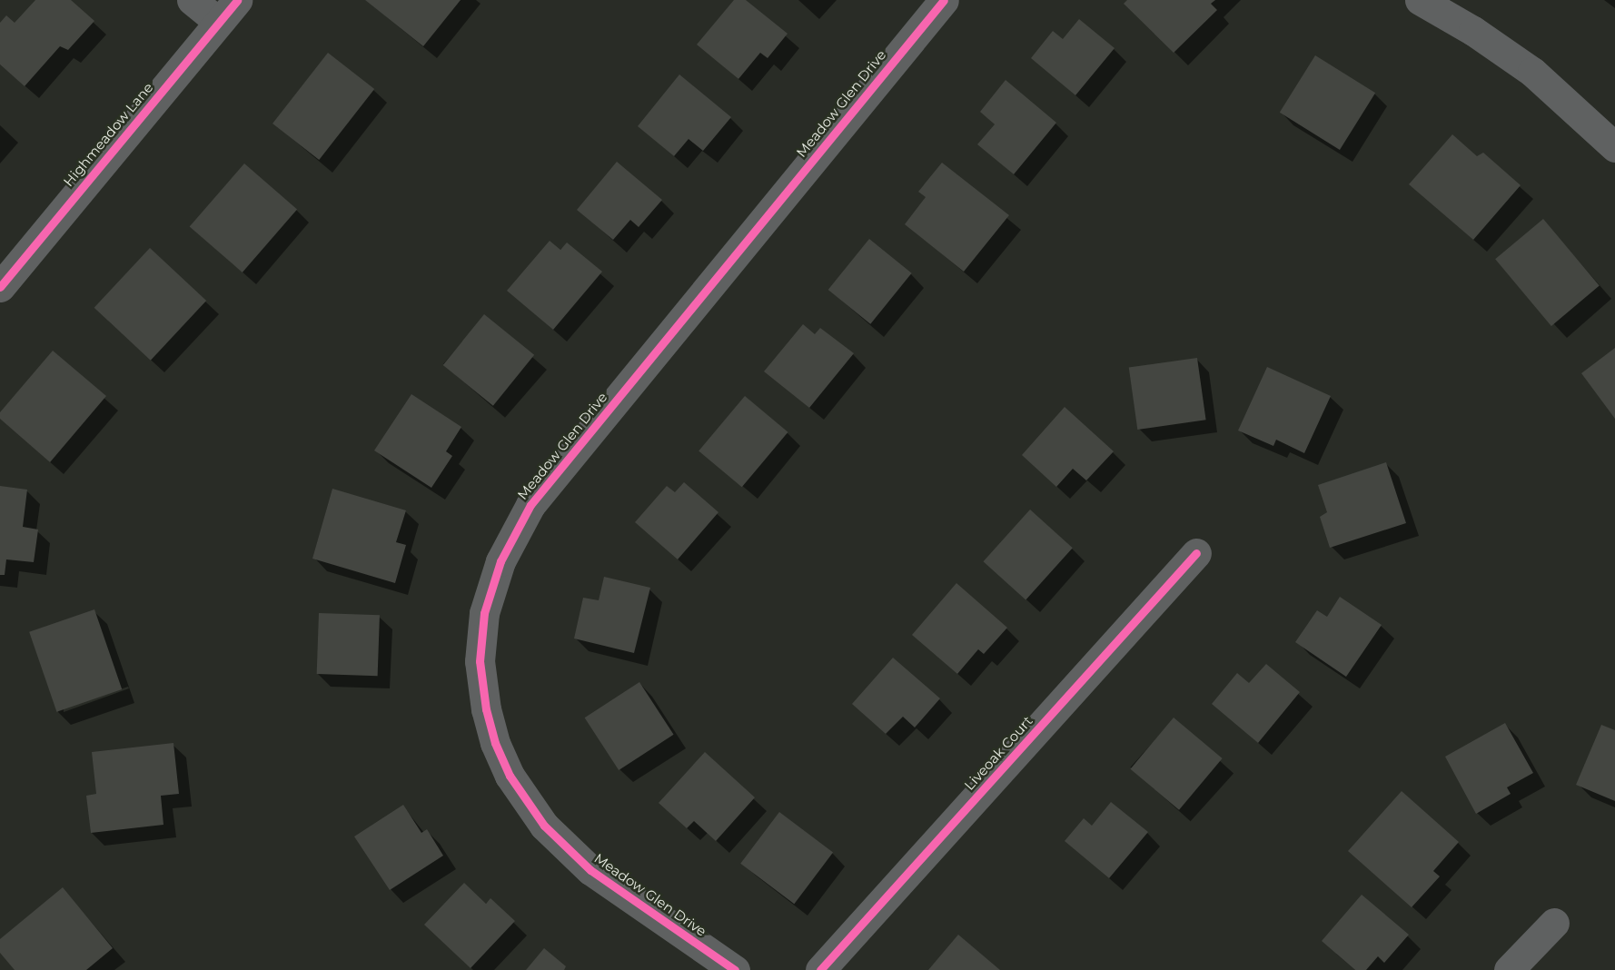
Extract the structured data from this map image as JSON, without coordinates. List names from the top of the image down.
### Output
{
  "streets": {
    "street": ["Meadow Glen Drive", "Highmeadow Lane", "Liveoak Court"]
  }
}
